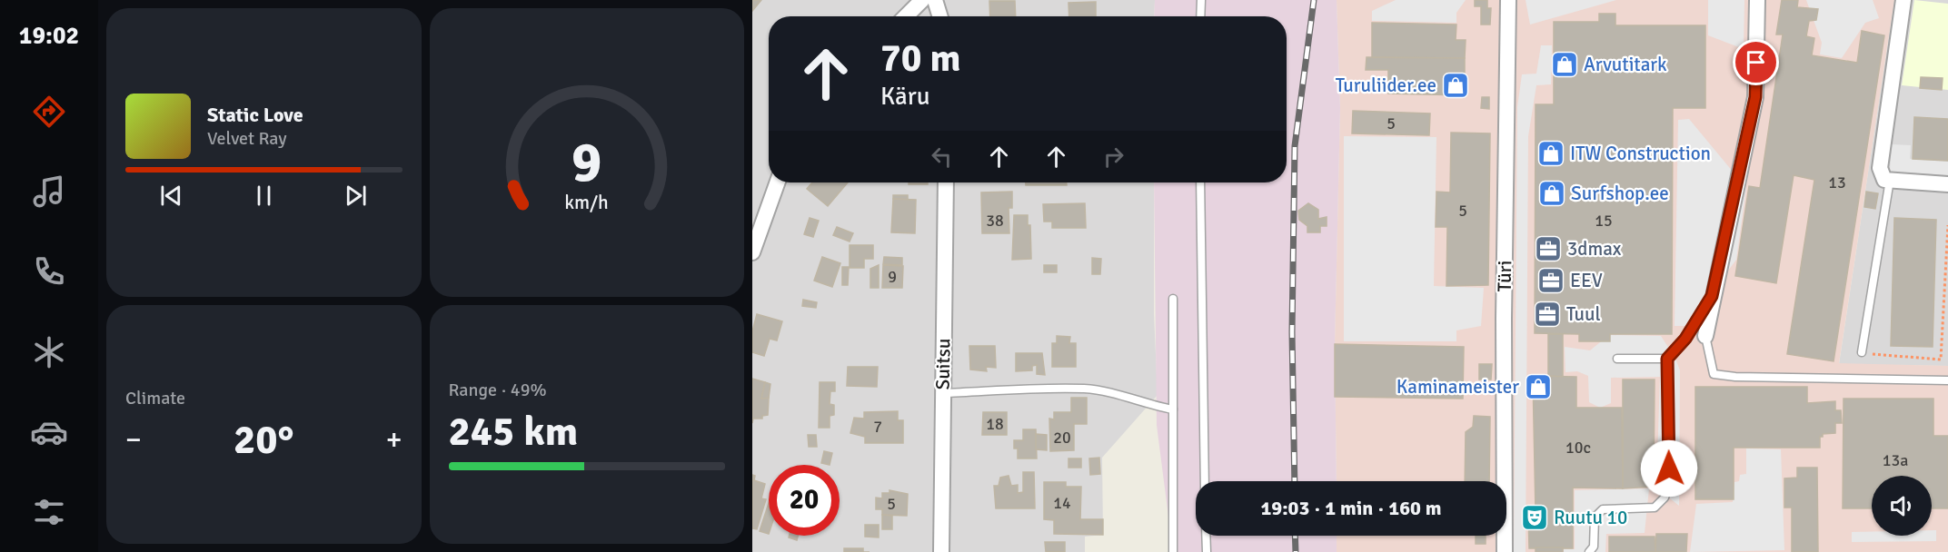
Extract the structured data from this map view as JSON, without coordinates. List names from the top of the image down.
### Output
{
  "streets": {
    "street": ["Türi", "Suitsu"]
  },
  "places": {
    "shop": [
      "Arvutitark",
      "Turuliider.ee",
      "ITW Construction",
      "Surfshop.ee",
      "Kaminameister"
    ],
    "office": ["3dmax", "EEV", "Tuul"],
    "theatre": ["Ruutu 10"]
  },
  "house_numbers": [
    "5",
    "13",
    "5",
    "38",
    "15",
    "9",
    "18",
    "7",
    "20",
    "10c",
    "13a",
    "14",
    "5"
  ],
  "page": {
    "tabs": "19:02",
    "turn": ["70 m", "Käru"],
    "song": ["Static Love", "Velvet Ray"],
    "tile": [
      "Climate",
      ["Range · 49%", "245 km"]
    ],
    "heat": ["−", "20°", "+"],
    "limit": "20",
    "trip": "19:03 · 1 min · 160 m",
    "gauge": ["9", "km/h"]
  }
}
